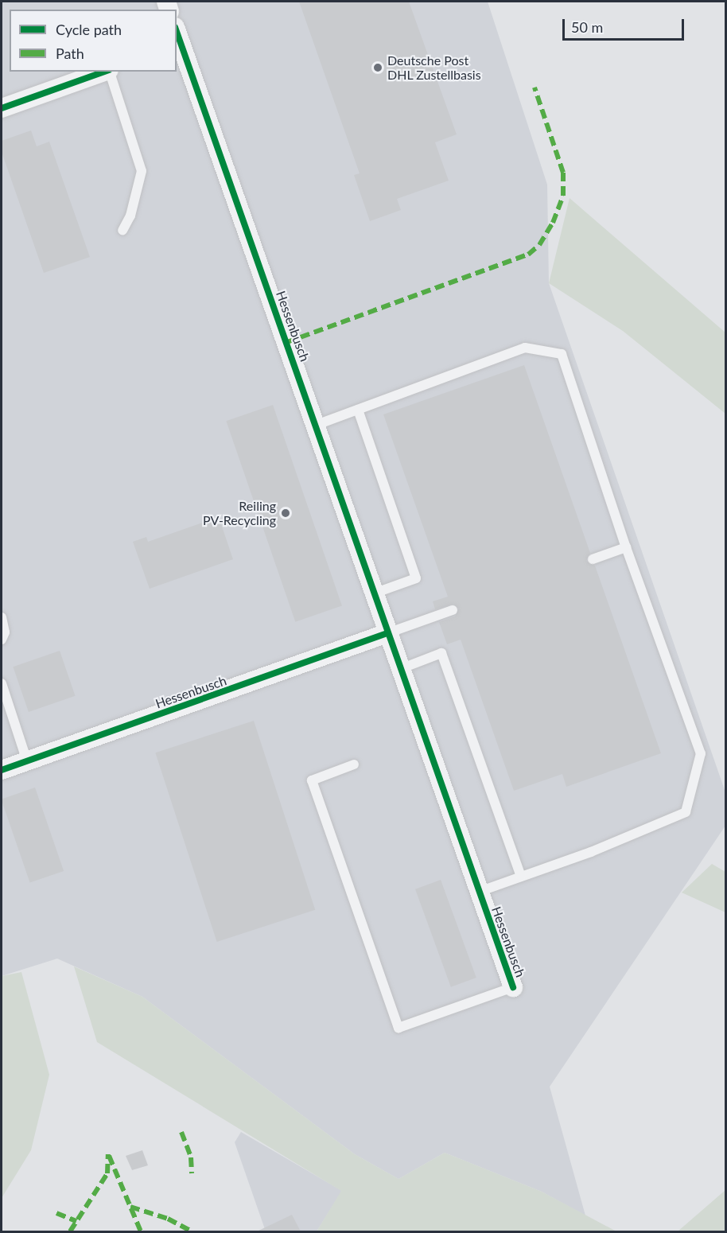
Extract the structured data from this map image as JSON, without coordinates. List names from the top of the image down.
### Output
{
  "streets": {
    "street": ["Hessenbusch"]
  },
  "places": ["Deutsche Post DHL Zustellbasis", "Reiling PV-Recycling"],
  "legend": ["Cycle path", "Path"],
  "scale_bar": "50 m"
}
